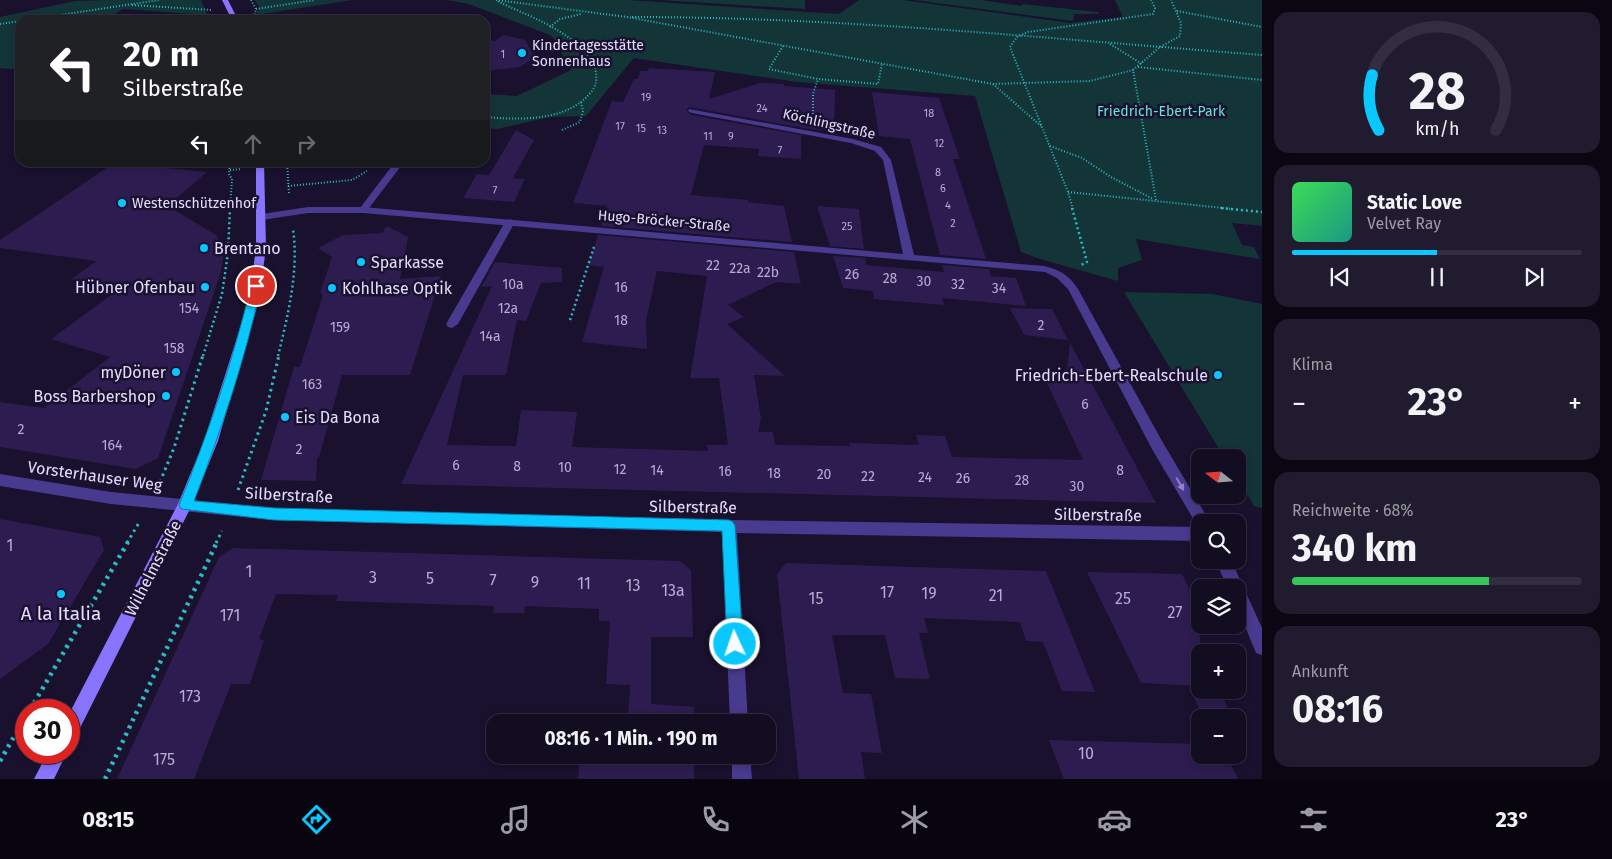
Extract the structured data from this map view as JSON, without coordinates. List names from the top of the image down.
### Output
{
  "streets": {
    "main road": ["Wilhelmstraße"],
    "street": [
      "Köchlingstraße",
      "Hugo-Bröcker-Straße",
      "Vorsterhauser Weg",
      "Silberstraße"
    ]
  },
  "crossings": [
    ["Köchlingstraße", "Hugo-Bröcker-Straße"],
    ["Hugo-Bröcker-Straße", "Wilhelmstraße"],
    ["Vorsterhauser Weg", "Silberstraße"],
    ["Vorsterhauser Weg", "Wilhelmstraße"],
    ["Silberstraße", "Wilhelmstraße"]
  ],
  "parks": ["Friedrich-Ebert-Park"],
  "places": [
    "Kindertagesstätte Sonnenhaus",
    "Westenschützenhof",
    "Brentano",
    "Sparkasse",
    "Hübner Ofenbau",
    "Kohlhase Optik",
    "myDöner",
    "Friedrich-Ebert-Realschule",
    "Boss Barbershop",
    "Eis Da Bona",
    "A la Italia"
  ],
  "house_numbers": [
    "1",
    "19",
    "24",
    "18",
    "17",
    "15",
    "13",
    "11",
    "9",
    "12",
    "7",
    "8",
    "6",
    "7",
    "4",
    "2",
    "25",
    "22",
    "22a",
    "22b",
    "26",
    "28",
    "30",
    "10a",
    "32",
    "16",
    "34",
    "154",
    "12a",
    "18",
    "2",
    "159",
    "14a",
    "158",
    "163",
    "6",
    "2",
    "164",
    "2",
    "6",
    "8",
    "10",
    "12",
    "14",
    "8",
    "16",
    "18",
    "20",
    "22",
    "24",
    "26",
    "28",
    "30",
    "1",
    "1",
    "3",
    "5",
    "7",
    "9",
    "11",
    "13",
    "13a",
    "17",
    "19",
    "21",
    "15",
    "25",
    "27",
    "171",
    "173",
    "10",
    "175"
  ],
  "north": "left",
  "page": {
    "turn": ["20 m", "Silberstraße"],
    "song": ["Static Love", "Velvet Ray"],
    "tile": [
      "Klima",
      ["Reichweite · 68%", "340 km"],
      ["Ankunft", "08:16"]
    ],
    "heat": ["−", "23°", "+"],
    "map_buttons": ["+", "−"],
    "limit": "30",
    "trip": "08:16 · 1 Min. · 190 m",
    "tabs": ["08:15", "23°"],
    "gauge": ["28", "km/h"]
  }
}
